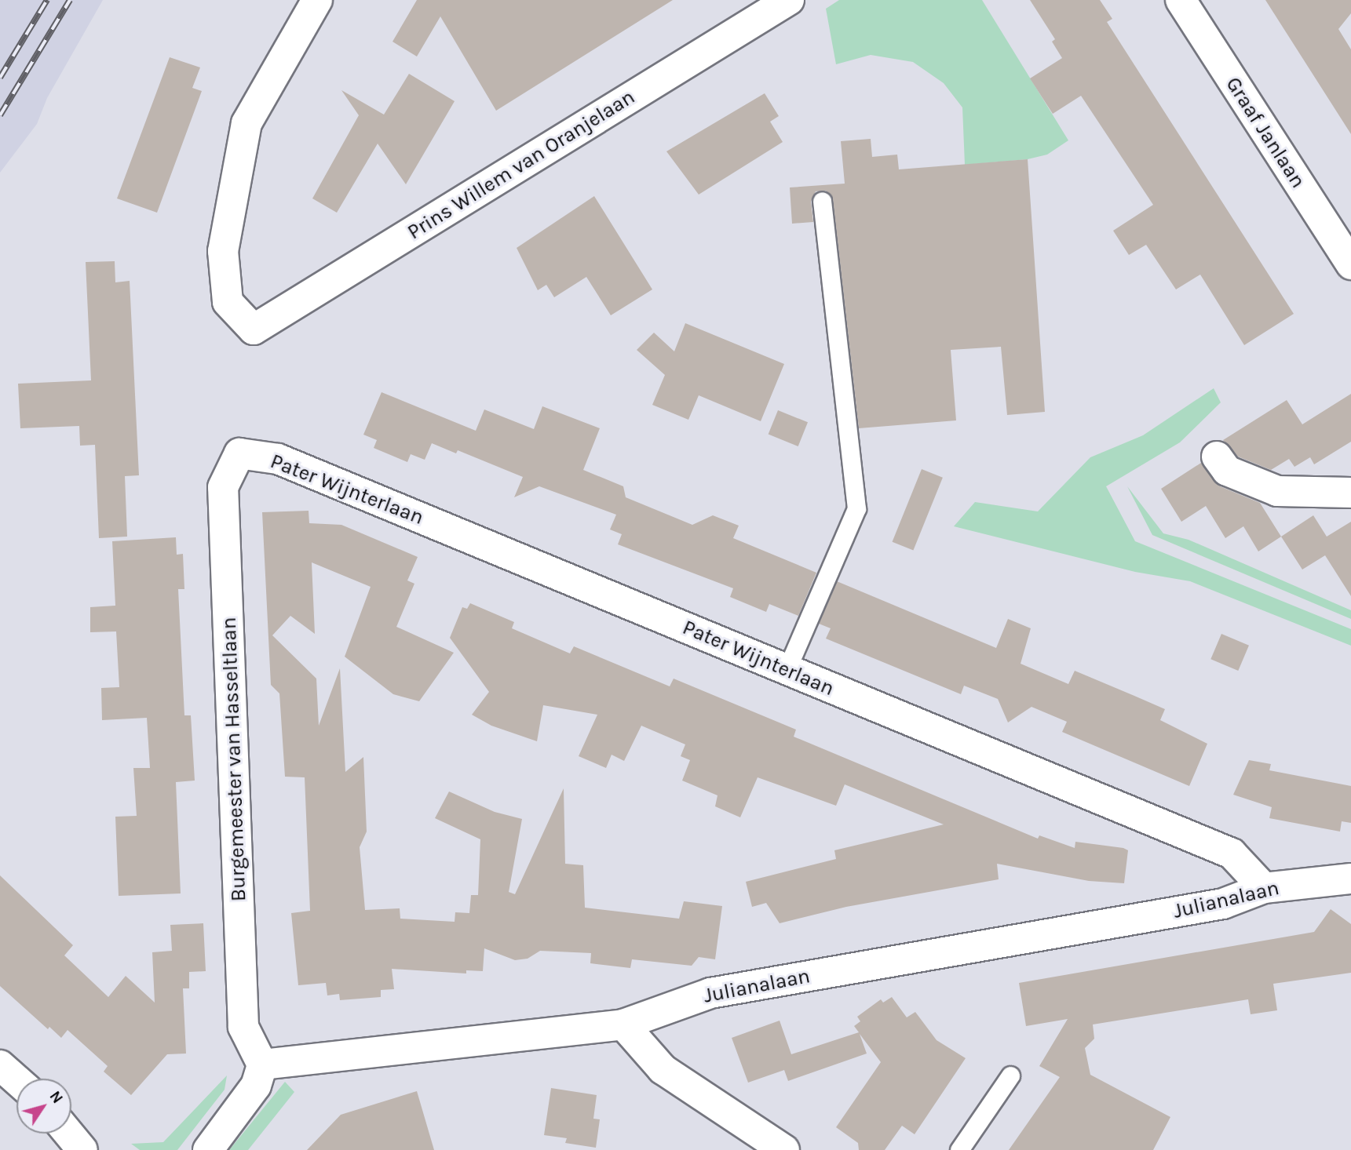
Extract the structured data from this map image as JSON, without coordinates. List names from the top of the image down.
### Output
{
  "streets": {
    "street": [
      "Graaf Janlaan",
      "Prins Willem van Oranjelaan",
      "Pater Wijnterlaan",
      "Burgemeester van Hasseltlaan",
      "Julianalaan"
    ]
  },
  "crossings": [
    ["Pater Wijnterlaan", "Burgemeester van Hasseltlaan"],
    ["Pater Wijnterlaan", "Julianalaan"],
    ["Burgemeester van Hasseltlaan", "Julianalaan"]
  ],
  "north": "top right"
}
